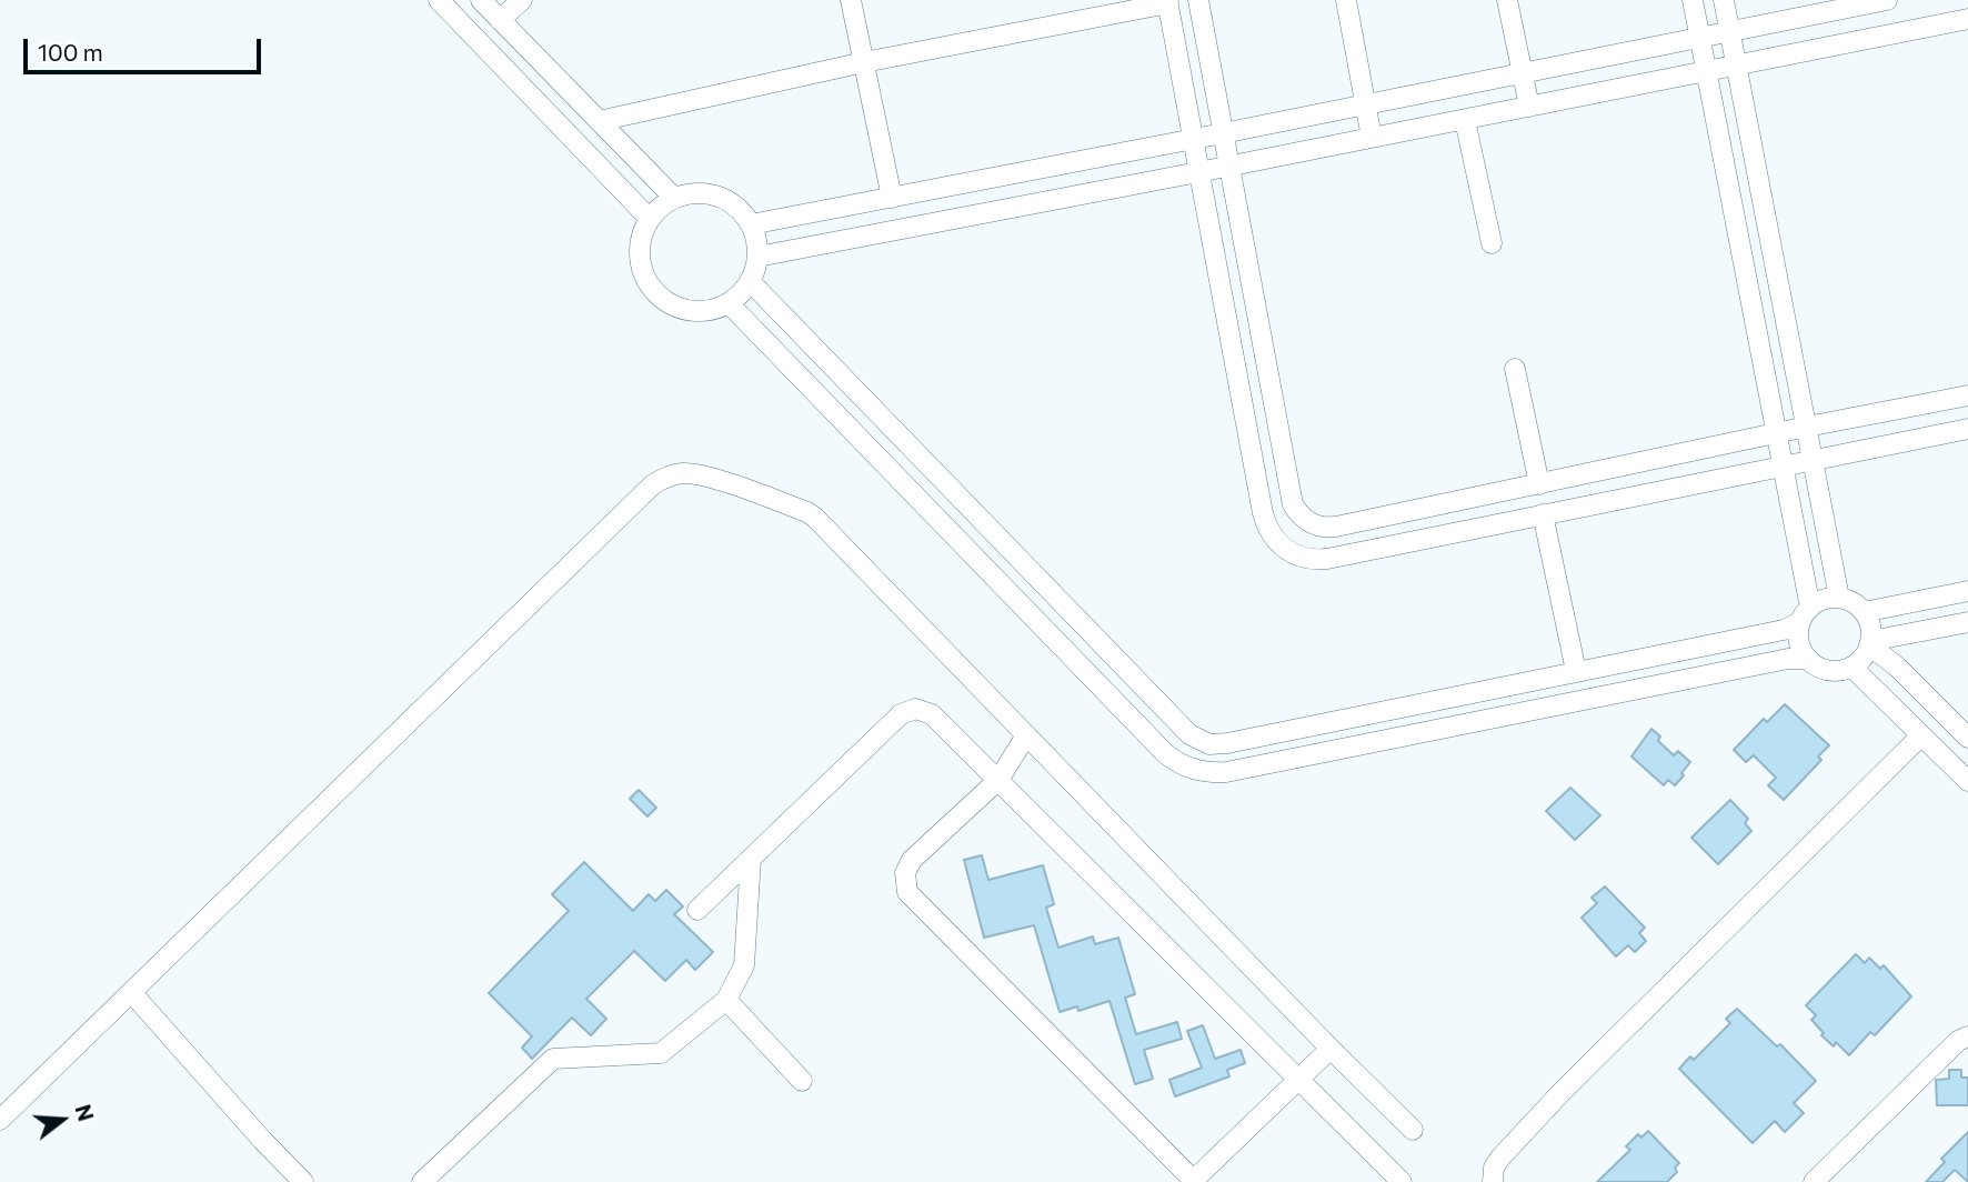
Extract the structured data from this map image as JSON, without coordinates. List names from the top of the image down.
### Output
{
  "scale_bar": "100 m",
  "north": "right"
}
